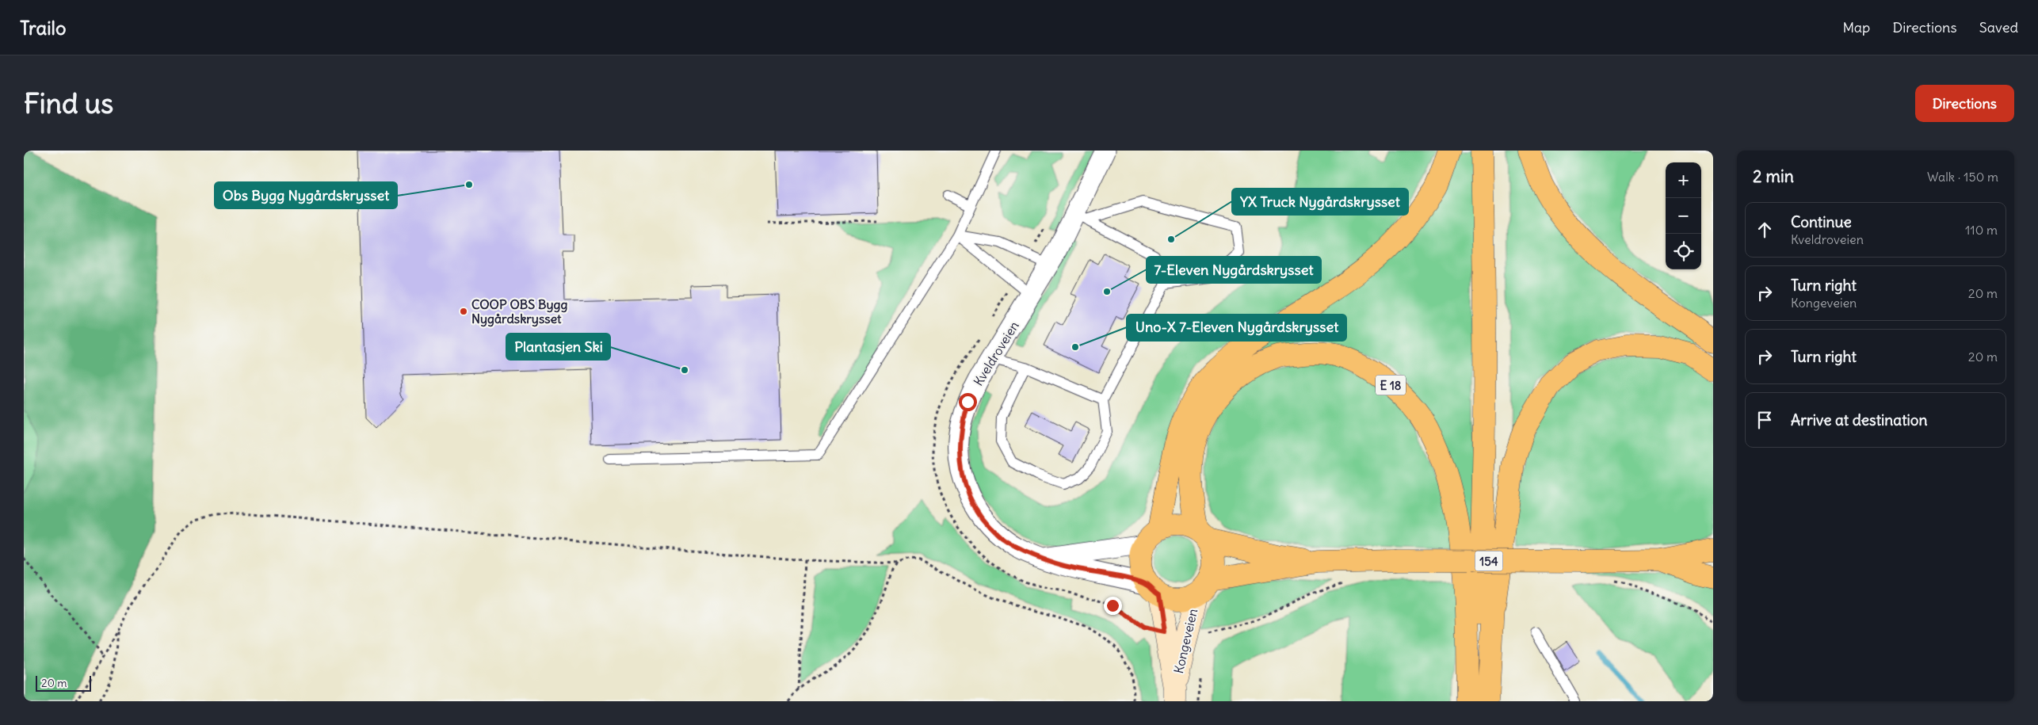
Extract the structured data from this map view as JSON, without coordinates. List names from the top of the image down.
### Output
{
  "streets": {
    "main road": ["E 18", "154", "Kongeveien"],
    "street": ["Kveldroveien"]
  },
  "crossings": [
    ["Kveldroveien", "E 18"],
    ["Kveldroveien", "154"],
    ["Kveldroveien", "Kongeveien"],
    ["E 18", "154"],
    ["E 18", "Kongeveien"],
    ["154", "Kongeveien"]
  ],
  "places": [
    "Obs Bygg Nygårdskrysset",
    "YX Truck Nygårdskrysset",
    "7-Eleven Nygårdskrysset",
    "COOP OBS Bygg Nygårdskrysset",
    "Uno-X 7-Eleven Nygårdskrysset",
    "Plantasjen Ski"
  ],
  "scale_bar": "20 m",
  "page": {
    "header": "Trailo",
    "nav": ["Map", "Directions", "Saved"],
    "buttons": "Directions",
    "title": "Find us",
    "heading": ["2 min", "Walk · 150 m"],
    "map_buttons": ["+", "−"],
    "list": [
      ["Continue", "Kveldroveien", "110 m"],
      ["Turn right", "Kongeveien", "20 m"],
      ["Turn right", "20 m"],
      "Arrive at destination"
    ],
    "scale": "20 m"
  }
}
